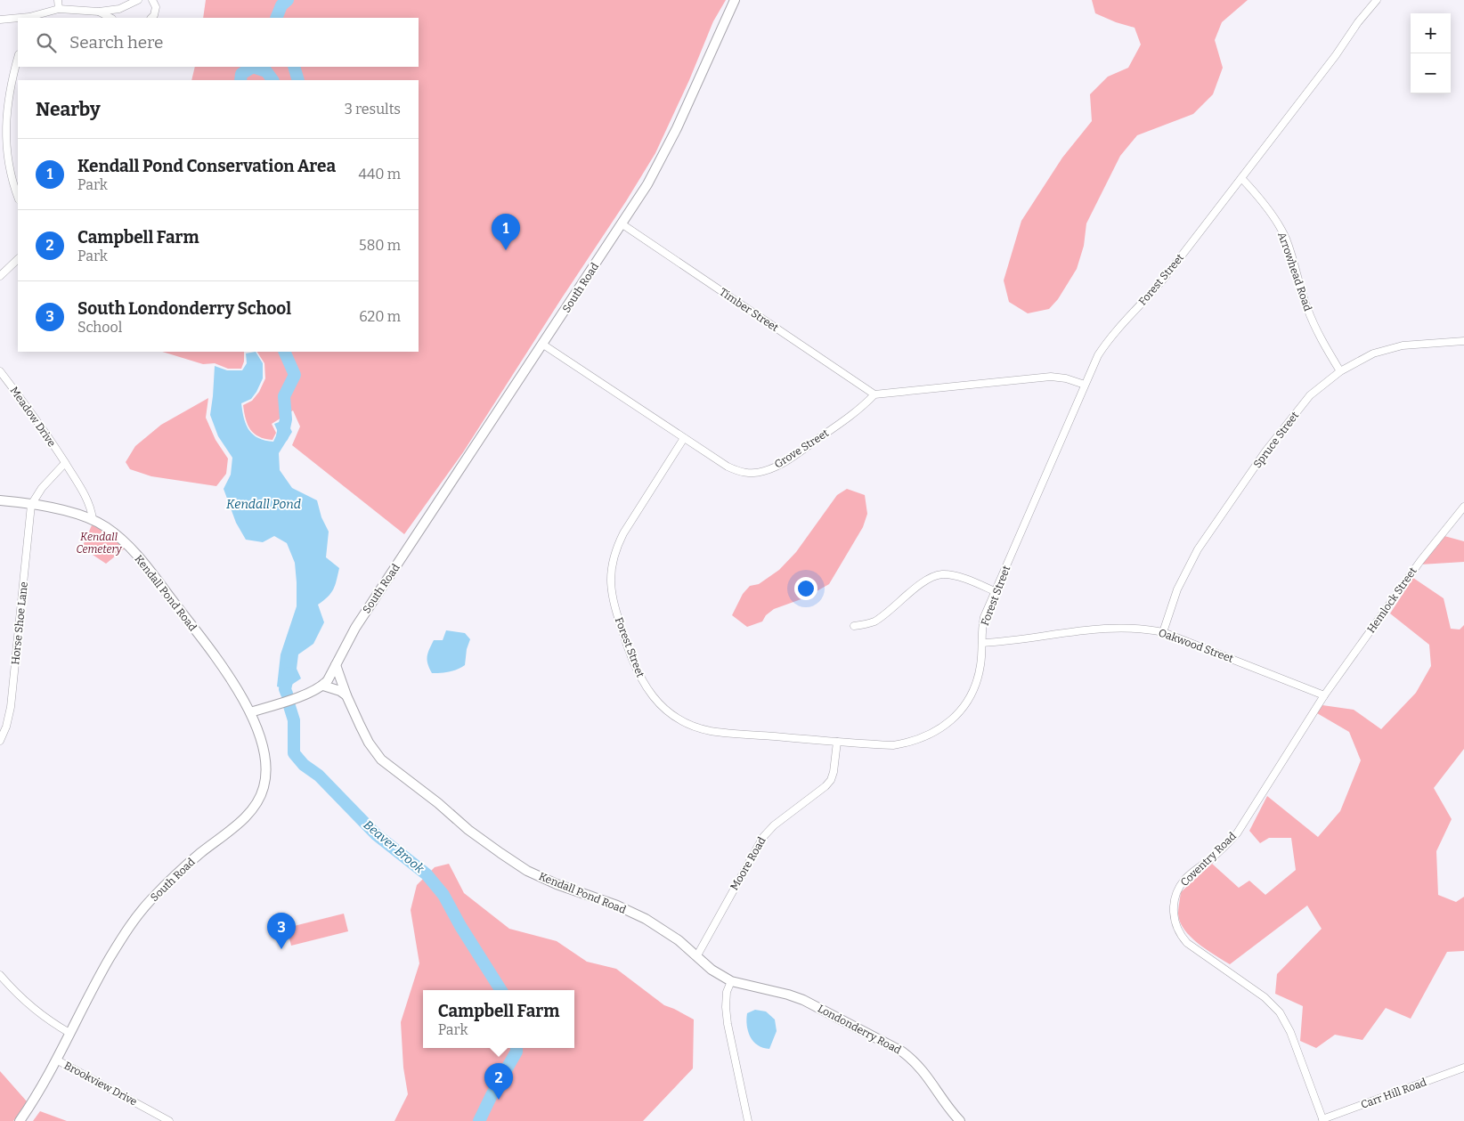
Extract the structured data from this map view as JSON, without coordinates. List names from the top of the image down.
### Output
{
  "streets": {
    "street": [
      "Arrowhead Road",
      "Forest Street",
      "South Road",
      "Timber Street",
      "Meadow Drive",
      "Spruce Street",
      "Grove Street",
      "Kendall Pond Road",
      "Hemlock Street",
      "Horse Shoe Lane",
      "Oakwood Street",
      "Coventry Road",
      "Moore Road",
      "Londonderry Road",
      "Brookview Drive",
      "Carr Hill Road"
    ]
  },
  "crossings": [
    ["Arrowhead Road", "Forest Street"],
    ["Arrowhead Road", "Spruce Street"],
    ["Forest Street", "Grove Street"],
    ["Forest Street", "Oakwood Street"],
    ["Forest Street", "Moore Road"],
    ["South Road", "Timber Street"],
    ["South Road", "Grove Street"],
    ["South Road", "Kendall Pond Road"],
    ["South Road", "Brookview Drive"],
    ["Timber Street", "Grove Street"],
    ["Meadow Drive", "Kendall Pond Road"],
    ["Spruce Street", "Oakwood Street"],
    ["Kendall Pond Road", "Horse Shoe Lane"],
    ["Kendall Pond Road", "Moore Road"],
    ["Kendall Pond Road", "Londonderry Road"],
    ["Hemlock Street", "Oakwood Street"],
    ["Hemlock Street", "Coventry Road"],
    ["Oakwood Street", "Coventry Road"],
    ["Coventry Road", "Carr Hill Road"]
  ],
  "water": ["Kendall Pond", "Beaver Brook"],
  "parks": ["Kendall Cemetery"],
  "page": {
    "map_buttons": ["+", "−"],
    "search": "Search here",
    "heading": ["Nearby", "3 results"],
    "list": [
      {
        "mark": "1",
        "name": "Kendall Pond Conservation Area",
        "note": "Park",
        "value": "440 m"
      },
      {
        "mark": "2",
        "name": "Campbell Farm",
        "note": "Park",
        "value": "580 m"
      },
      {
        "mark": "3",
        "name": "South Londonderry School",
        "note": "School",
        "value": "620 m"
      }
    ],
    "pins": ["1", "3", "2"],
    "popup": ["Campbell Farm", "Park"]
  }
}
